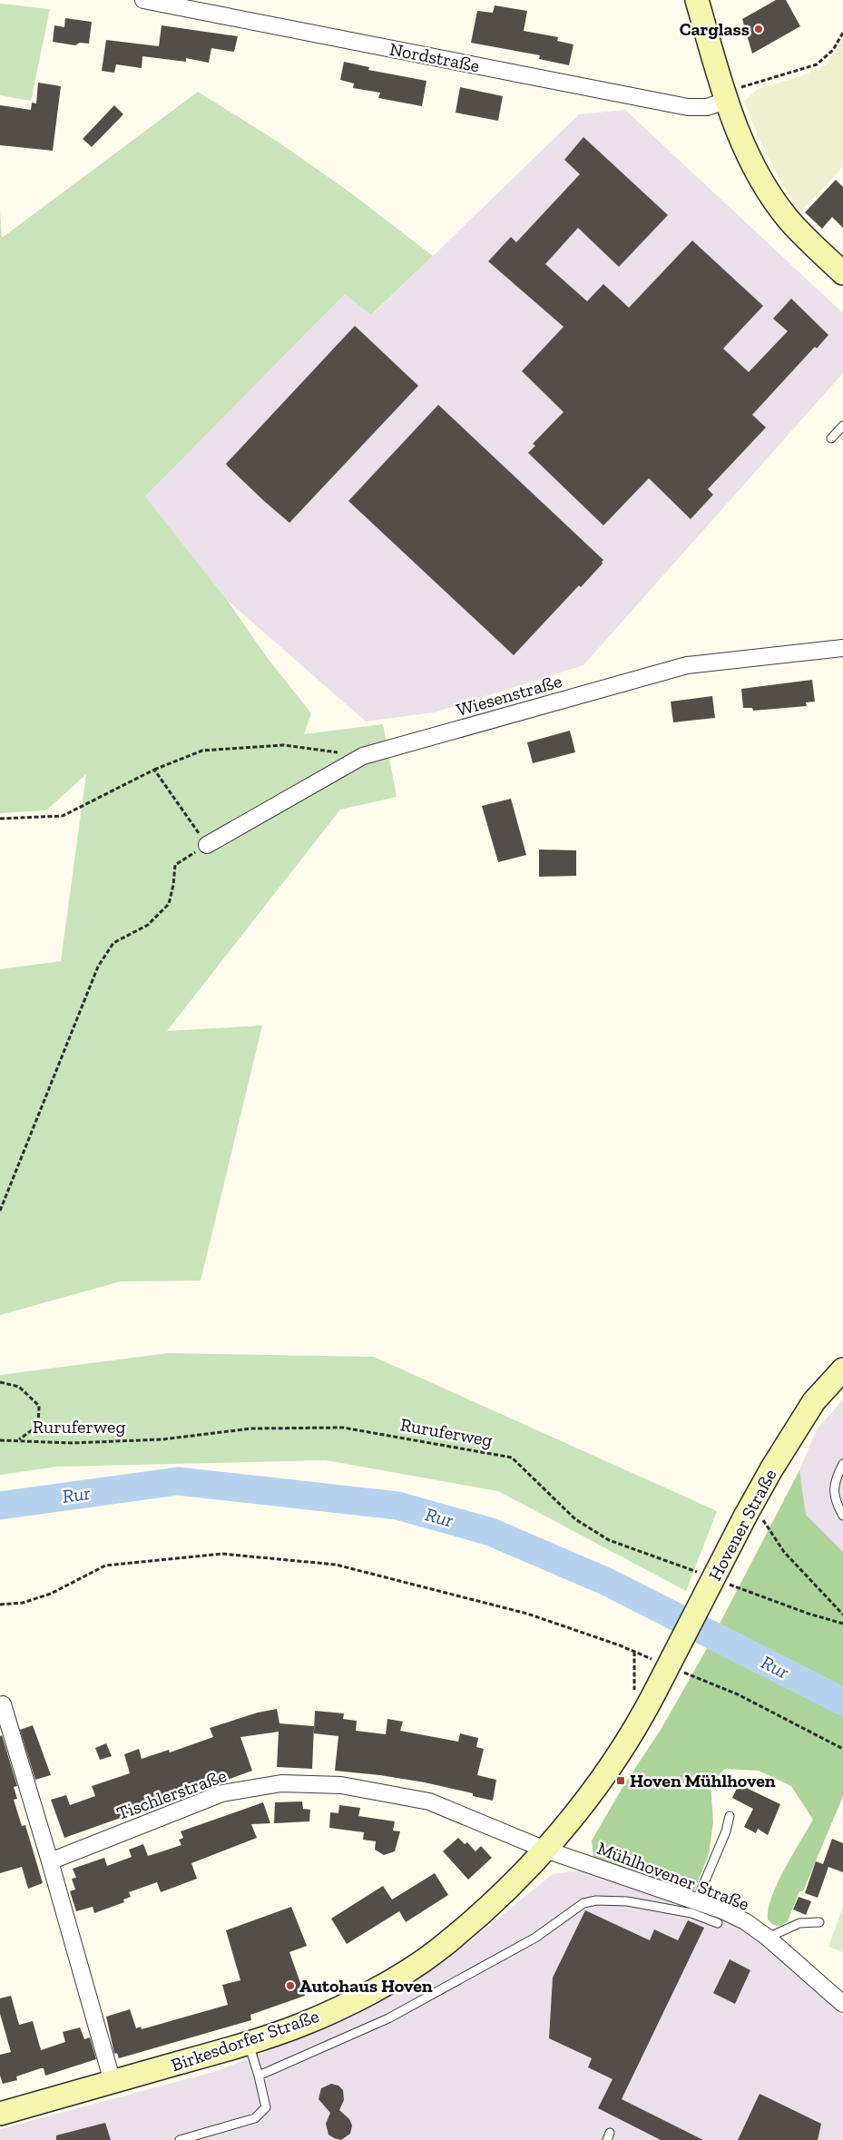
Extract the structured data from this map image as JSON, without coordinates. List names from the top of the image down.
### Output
{
  "streets": {
    "main road": ["Hovener Straße", "Birkesdorfer Straße"],
    "street": [
      "Nordstraße",
      "Wiesenstraße",
      "Tischlerstraße",
      "Mühlhovener Straße"
    ],
    "path": ["Ruruferweg"]
  },
  "crossings": [
    ["Hovener Straße", "Birkesdorfer Straße"],
    ["Tischlerstraße", "Mühlhovener Straße"],
    ["Tischlerstraße", "Birkesdorfer Straße"],
    ["Mühlhovener Straße", "Birkesdorfer Straße"]
  ],
  "water": ["Rur"],
  "places": {
    "other": ["Carglass", "Autohaus Hoven"],
    "transit": ["Hoven Mühlhoven"]
  }
}
